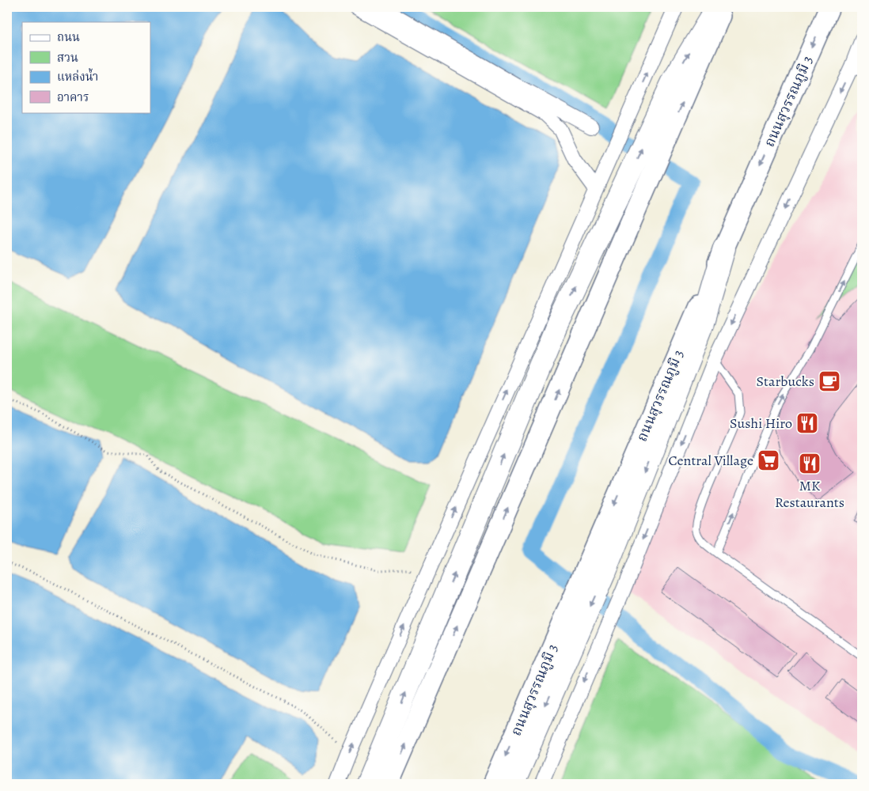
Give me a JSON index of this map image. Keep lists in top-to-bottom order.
{
  "streets": {
    "main road": ["ถนนสุวรรณภูมิ 3"]
  },
  "places": {
    "cafe": ["Starbucks"],
    "restaurant": ["Sushi Hiro", "MK Restaurants"],
    "supermarket": ["Central Village"]
  },
  "legend": [
    "ถนน",
    "สวน",
    "แหล่งน้ำ",
    "อาคาร"
  ]
}
